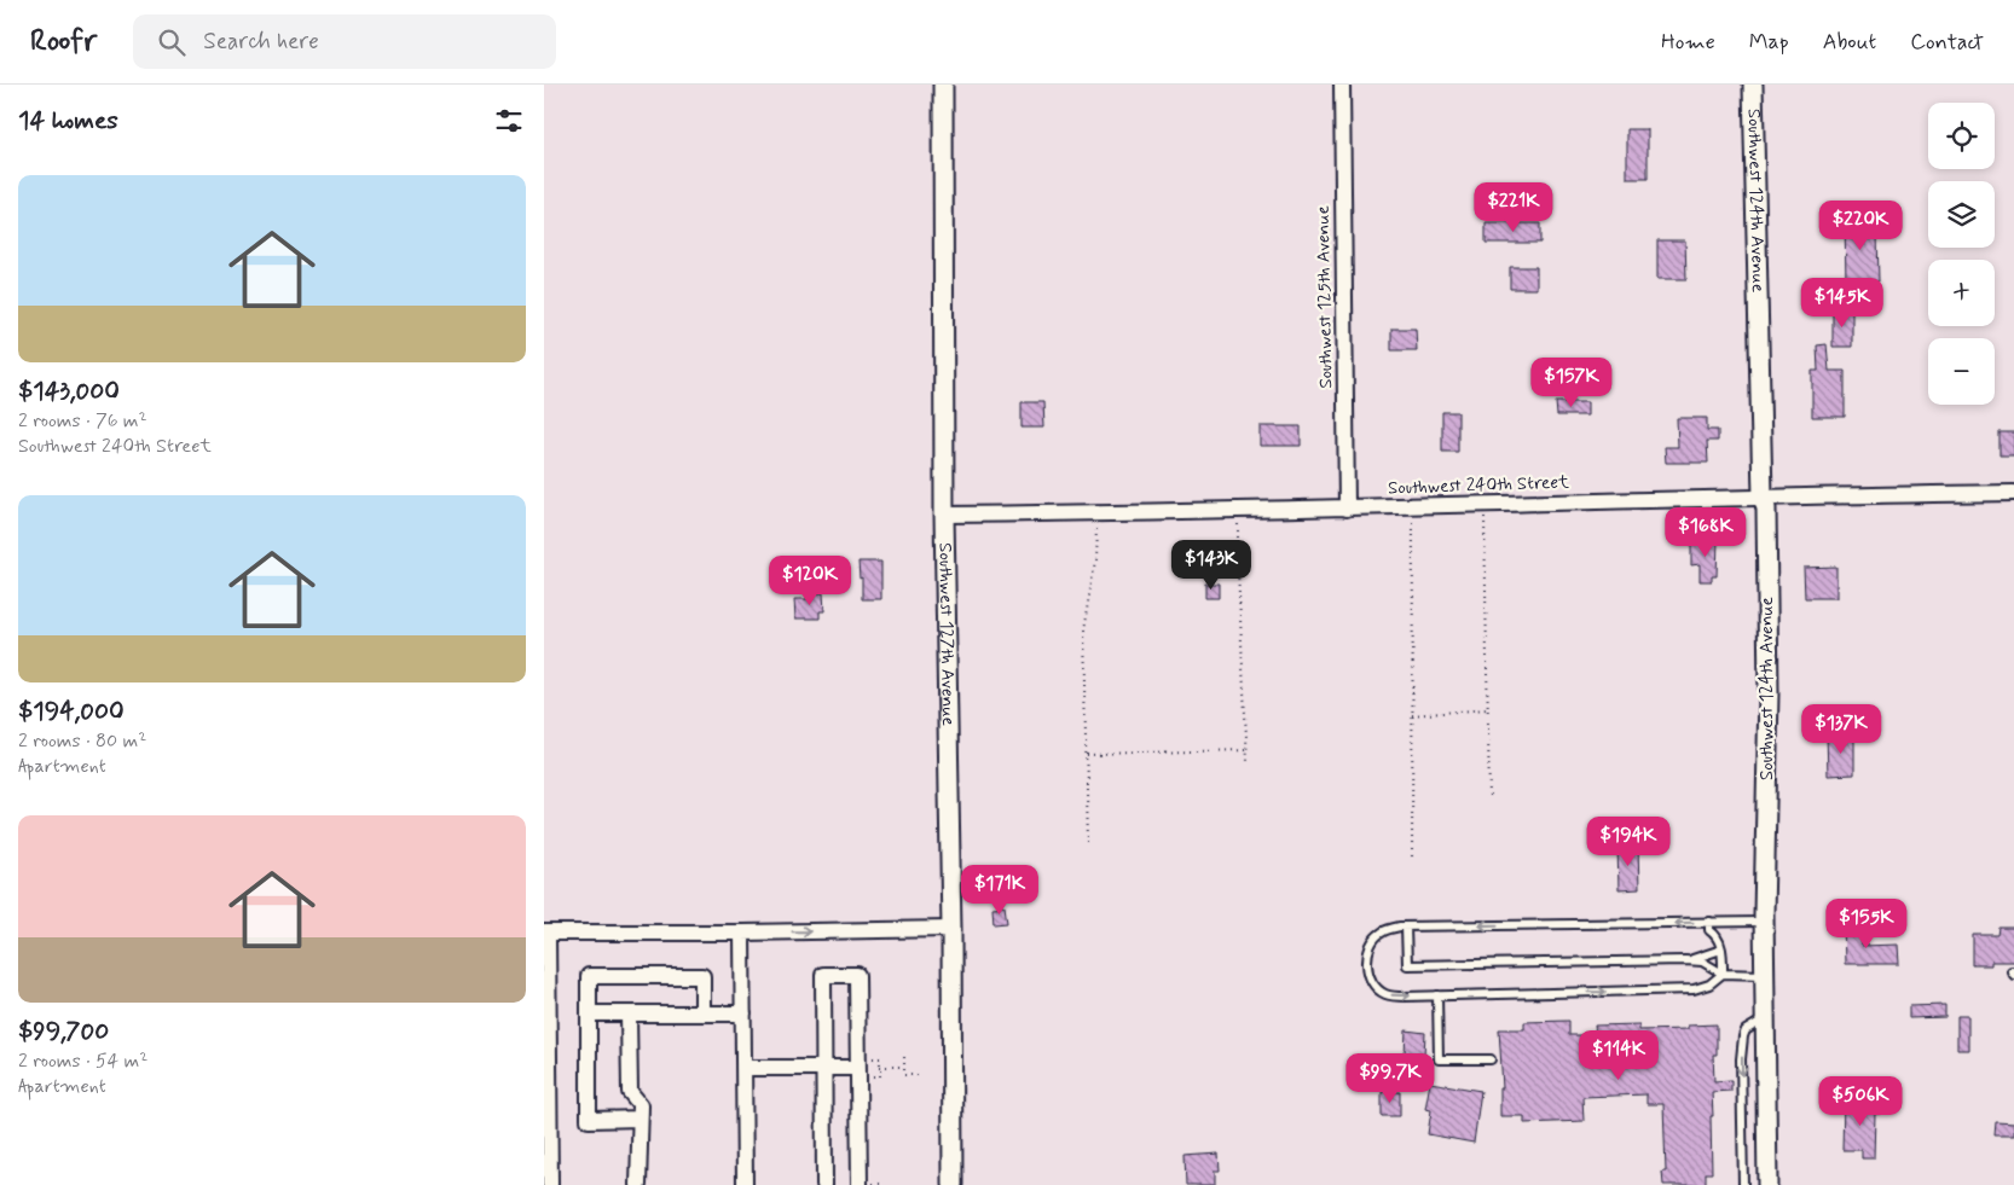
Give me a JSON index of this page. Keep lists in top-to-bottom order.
{
  "streets": {
    "street": [
      "Southwest 124th Avenue",
      "Southwest 125th Avenue",
      "Southwest 240th Street",
      "Southwest 127th Avenue"
    ]
  },
  "crossings": [
    ["Southwest 124th Avenue", "Southwest 240th Street"],
    ["Southwest 125th Avenue", "Southwest 240th Street"],
    ["Southwest 240th Street", "Southwest 127th Avenue"]
  ],
  "page": {
    "header": "Roofr",
    "search": "Search here",
    "nav": [
      "Home",
      "Map",
      "About",
      "Contact"
    ],
    "heading": "14 homes",
    "map_buttons": ["+", "−"],
    "list": [
      {
        "name": "$143,000",
        "note": "2 rooms · 76 m² · Southwest 240th Street"
      },
      {
        "name": "$194,000",
        "note": "2 rooms · 80 m² · Apartment"
      },
      {
        "name": "$99,700",
        "note": "2 rooms · 54 m² · Apartment"
      }
    ],
    "price": [
      "$221K",
      "$220K",
      "$145K",
      "$157K",
      "$168K",
      "$143K",
      "$120K",
      "$137K",
      "$194K",
      "$171K",
      "$155K",
      "$114K",
      "$99.7K",
      "$506K"
    ]
  }
}
